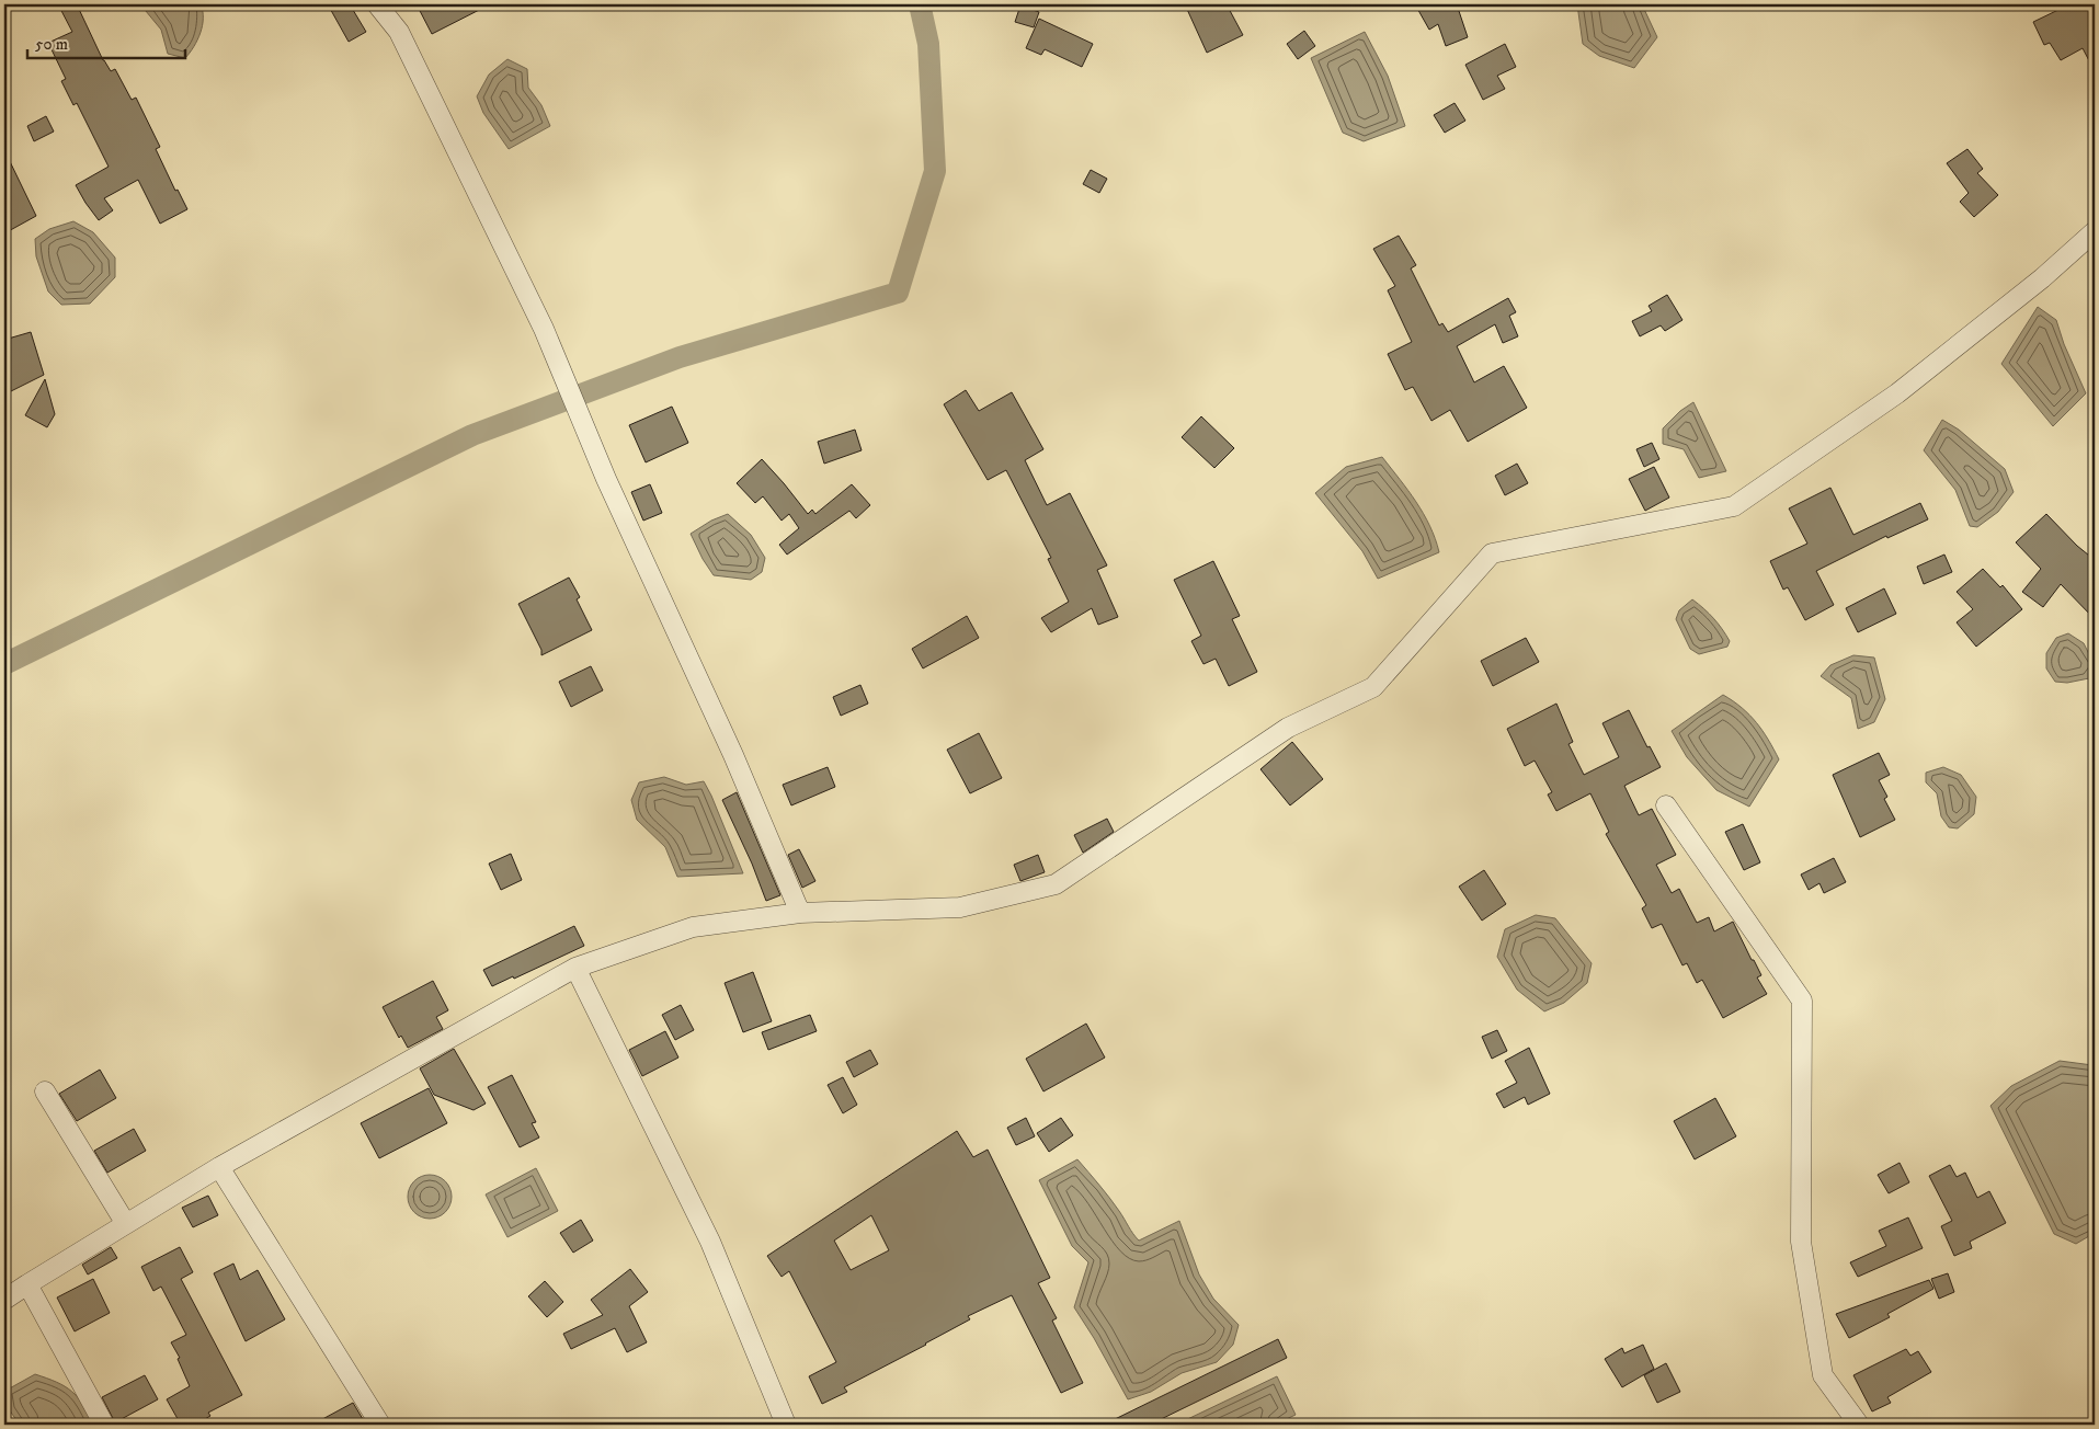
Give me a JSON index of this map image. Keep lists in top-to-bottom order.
{
  "scale_bar": "50 m"
}
